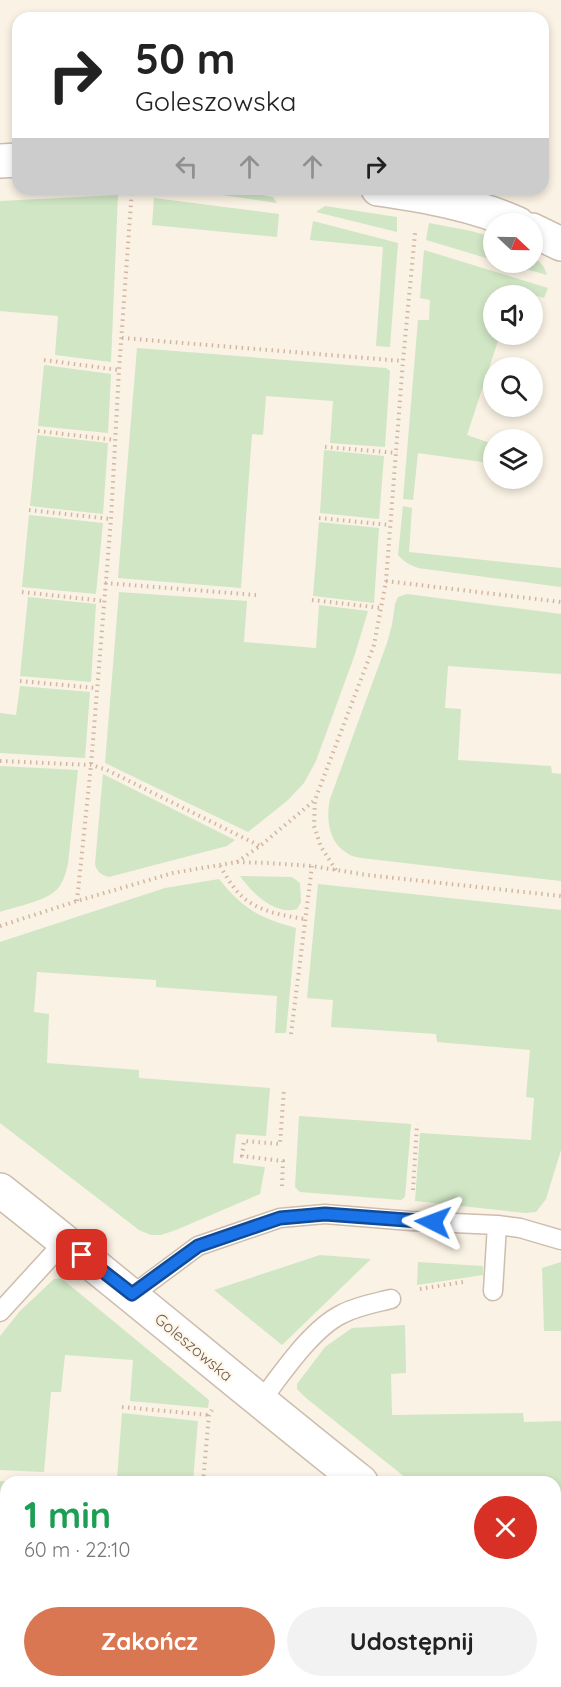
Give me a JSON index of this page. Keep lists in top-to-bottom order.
{
  "streets": {
    "street": ["Goleszowska"]
  },
  "north": "right",
  "page": {
    "turn": ["50 m", "Goleszowska"],
    "heading": ["1 min", "60 m · 22:10"],
    "buttons": ["Zakończ", "Udostępnij"]
  }
}
